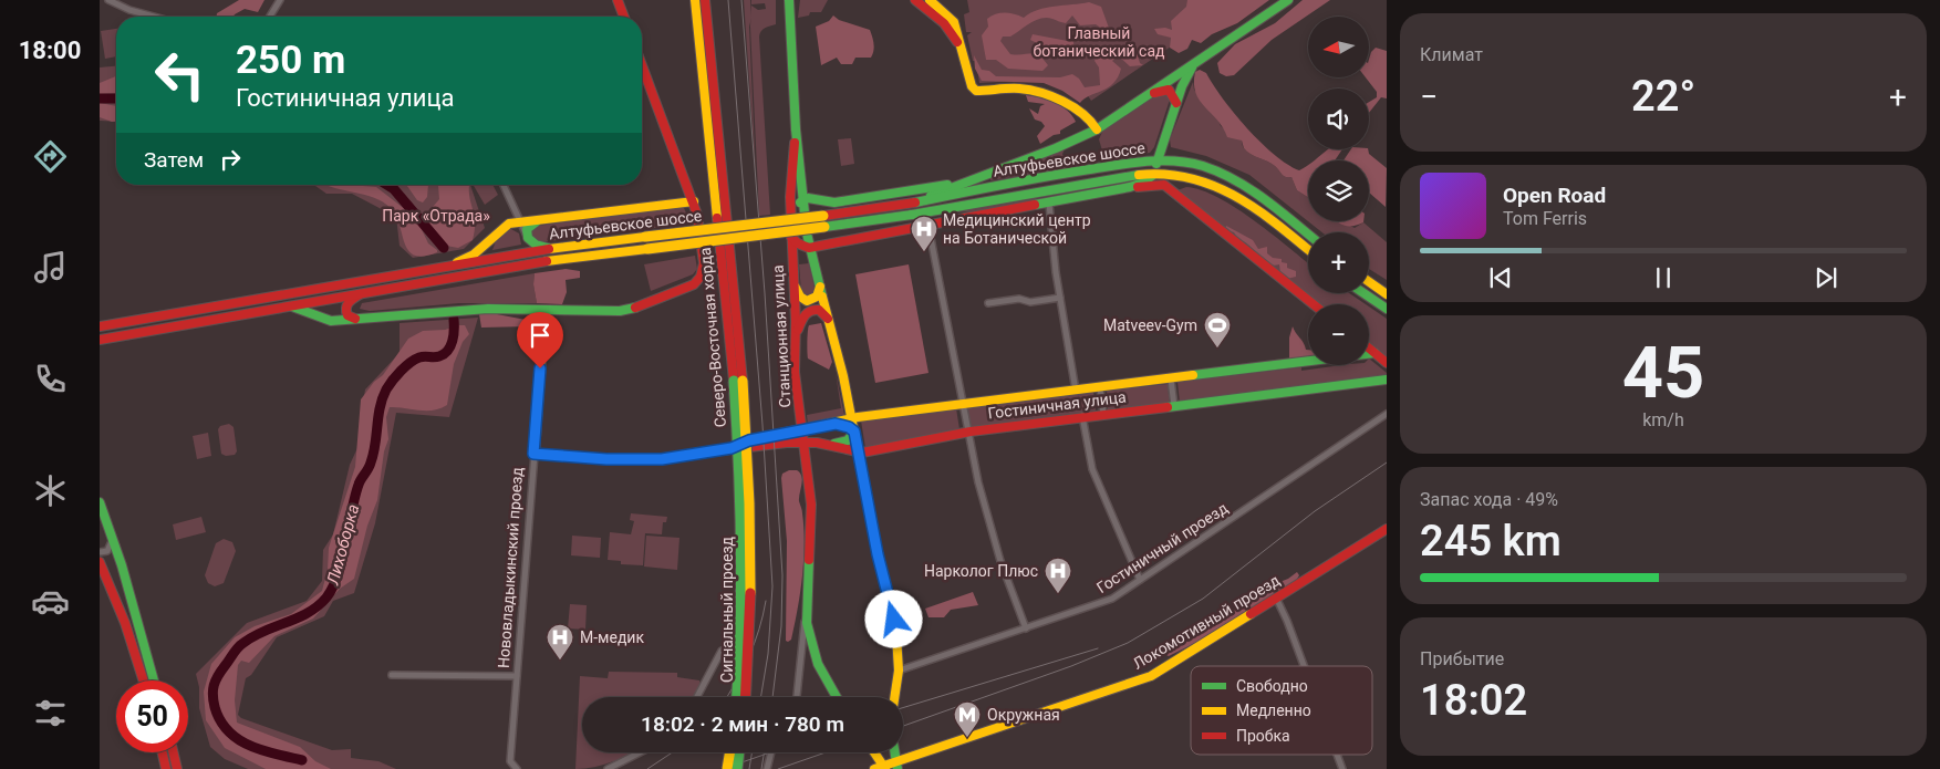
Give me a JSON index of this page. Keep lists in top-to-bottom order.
{
  "streets": {
    "main road": [
      "Алтуфьевское шоссе",
      "Станционная улица",
      "Северо-Восточная хорда",
      "Гостиничная улица",
      "Нововладыкинский проезд",
      "Сигнальный проезд",
      "Локомотивный проезд"
    ],
    "street": ["Гостиничный проезд"]
  },
  "crossings": [
    ["Станционная улица", "Гостиничная улица"],
    ["Станционная улица", "Гостиничный проезд"],
    ["Гостиничная улица", "Нововладыкинский проезд"],
    ["Гостиничная улица", "Сигнальный проезд"]
  ],
  "water": ["Лихоборка"],
  "parks": ["Главный ботанический сад", "Парк «Отрада»"],
  "places": {
    "hospital": ["Медицинский центр на Ботанической", "Нарколог Плюс", "М-медик"],
    "sports": ["Matveev-Gym"],
    "metro station": ["Окружная"]
  },
  "legend": ["Свободно", "Медленно", "Пробка"],
  "north": "left",
  "page": {
    "tabs": "18:00",
    "tile": [
      "Климат",
      ["45", "km/h"],
      ["Запас хода · 49%", "245 km"],
      ["Прибытие", "18:02"]
    ],
    "map_buttons": ["+", "−"],
    "turn": ["250 m", "Гостиничная улица"],
    "heat": ["−", "22°", "+"],
    "then": "Затем",
    "song": ["Open Road", "Tom Ferris"],
    "limit": "50",
    "trip": "18:02 · 2 мин · 780 m"
  }
}
